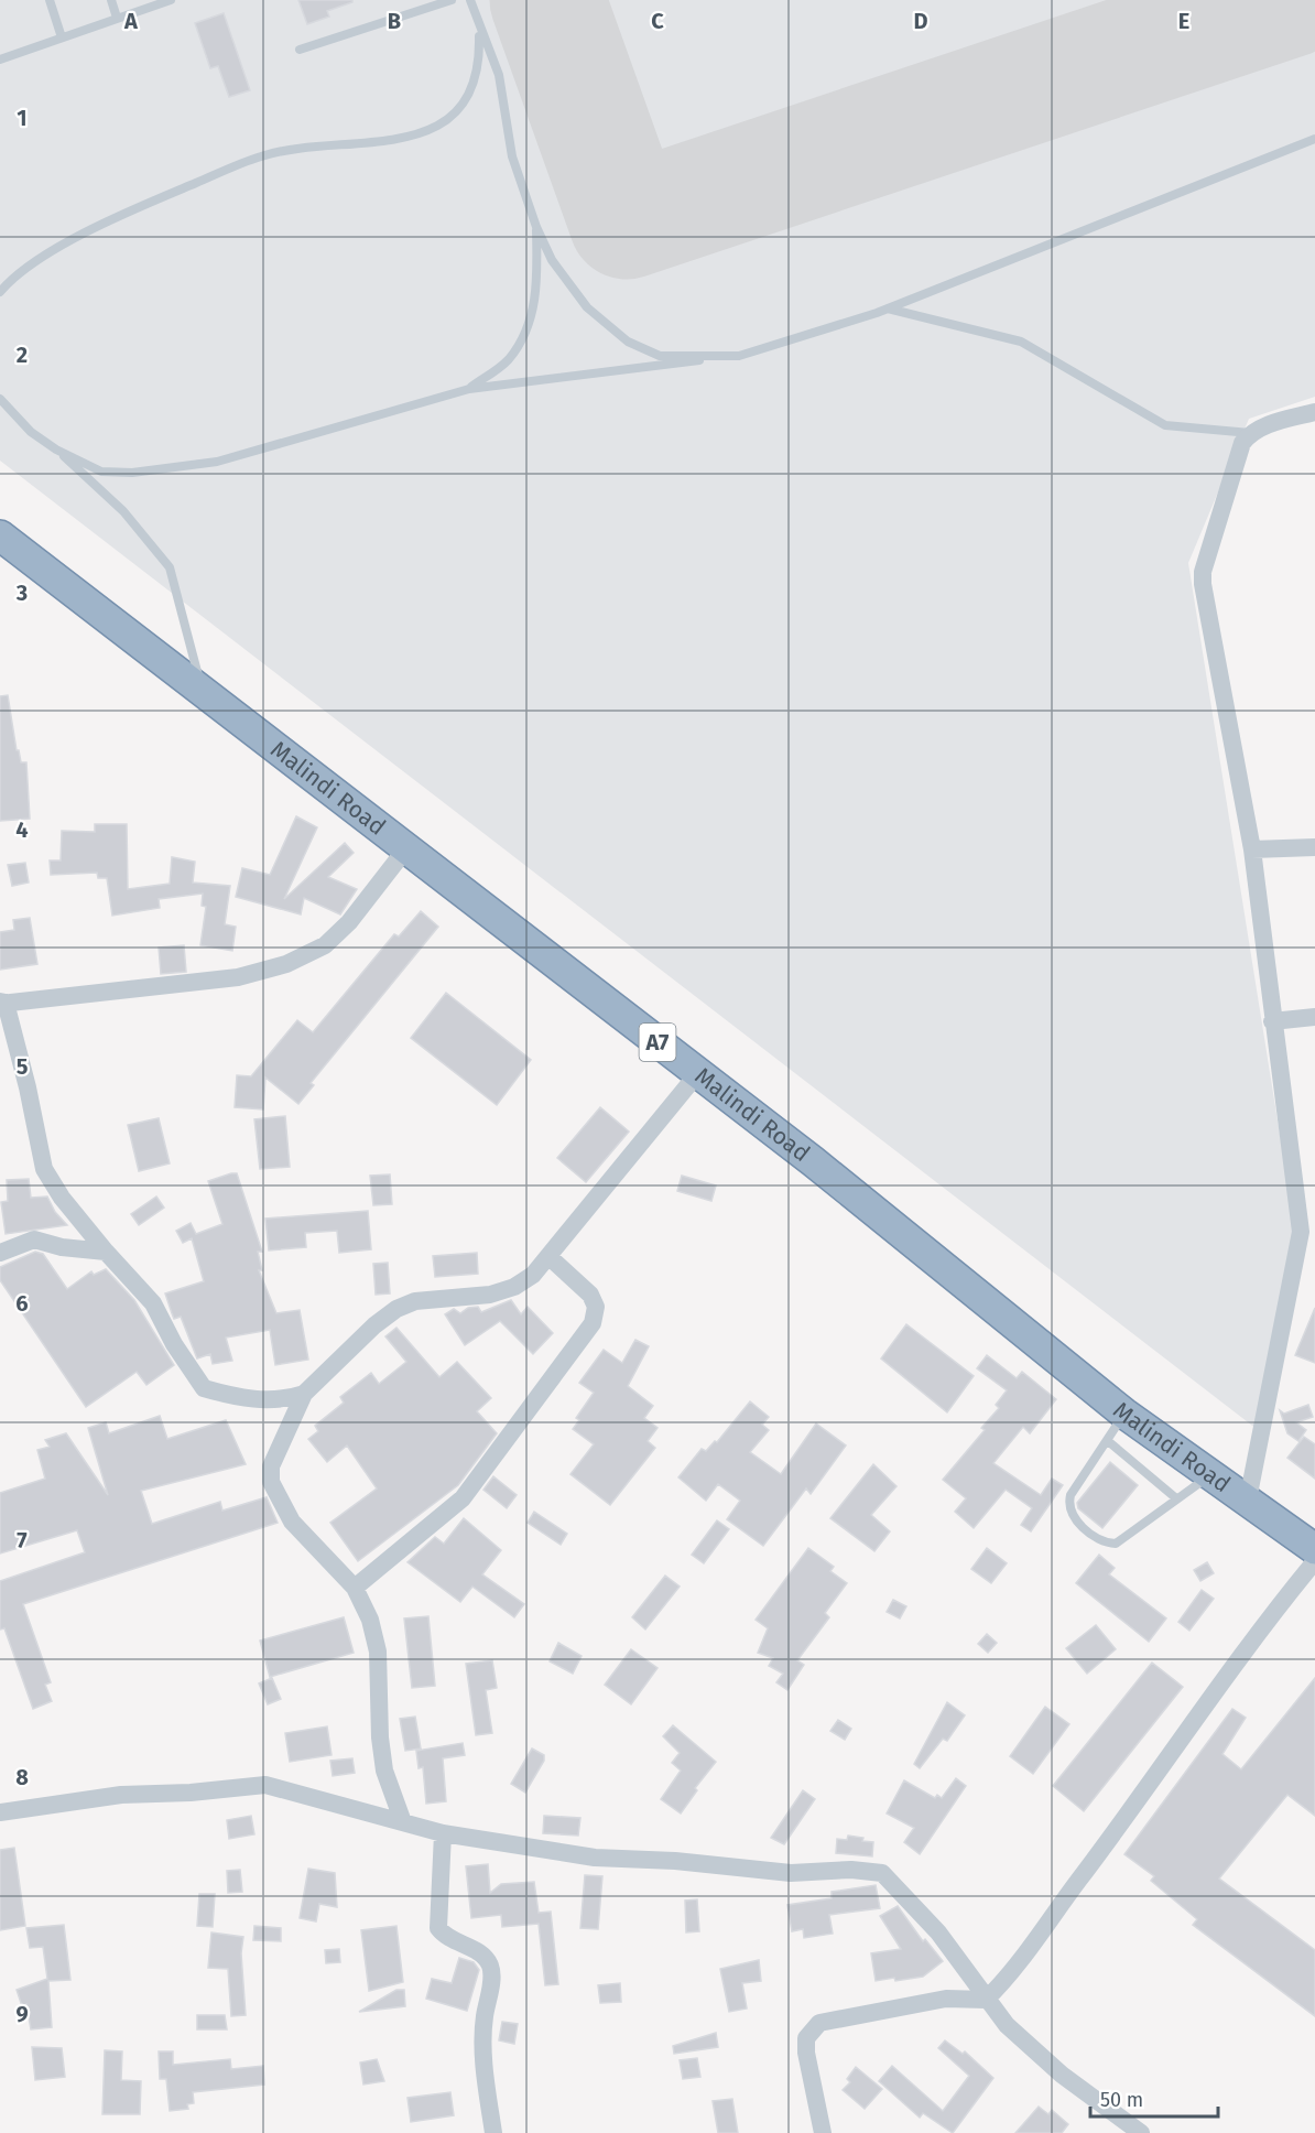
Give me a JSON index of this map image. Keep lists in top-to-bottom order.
{
  "streets": {
    "highway": ["Malindi Road", "A7"]
  },
  "scale_bar": "50 m",
  "grid": {
    "columns": [
      "A",
      "B",
      "C",
      "D",
      "E"
    ],
    "rows": [
      "1",
      "2",
      "3",
      "4",
      "5",
      "6",
      "7",
      "8",
      "9"
    ]
  }
}
